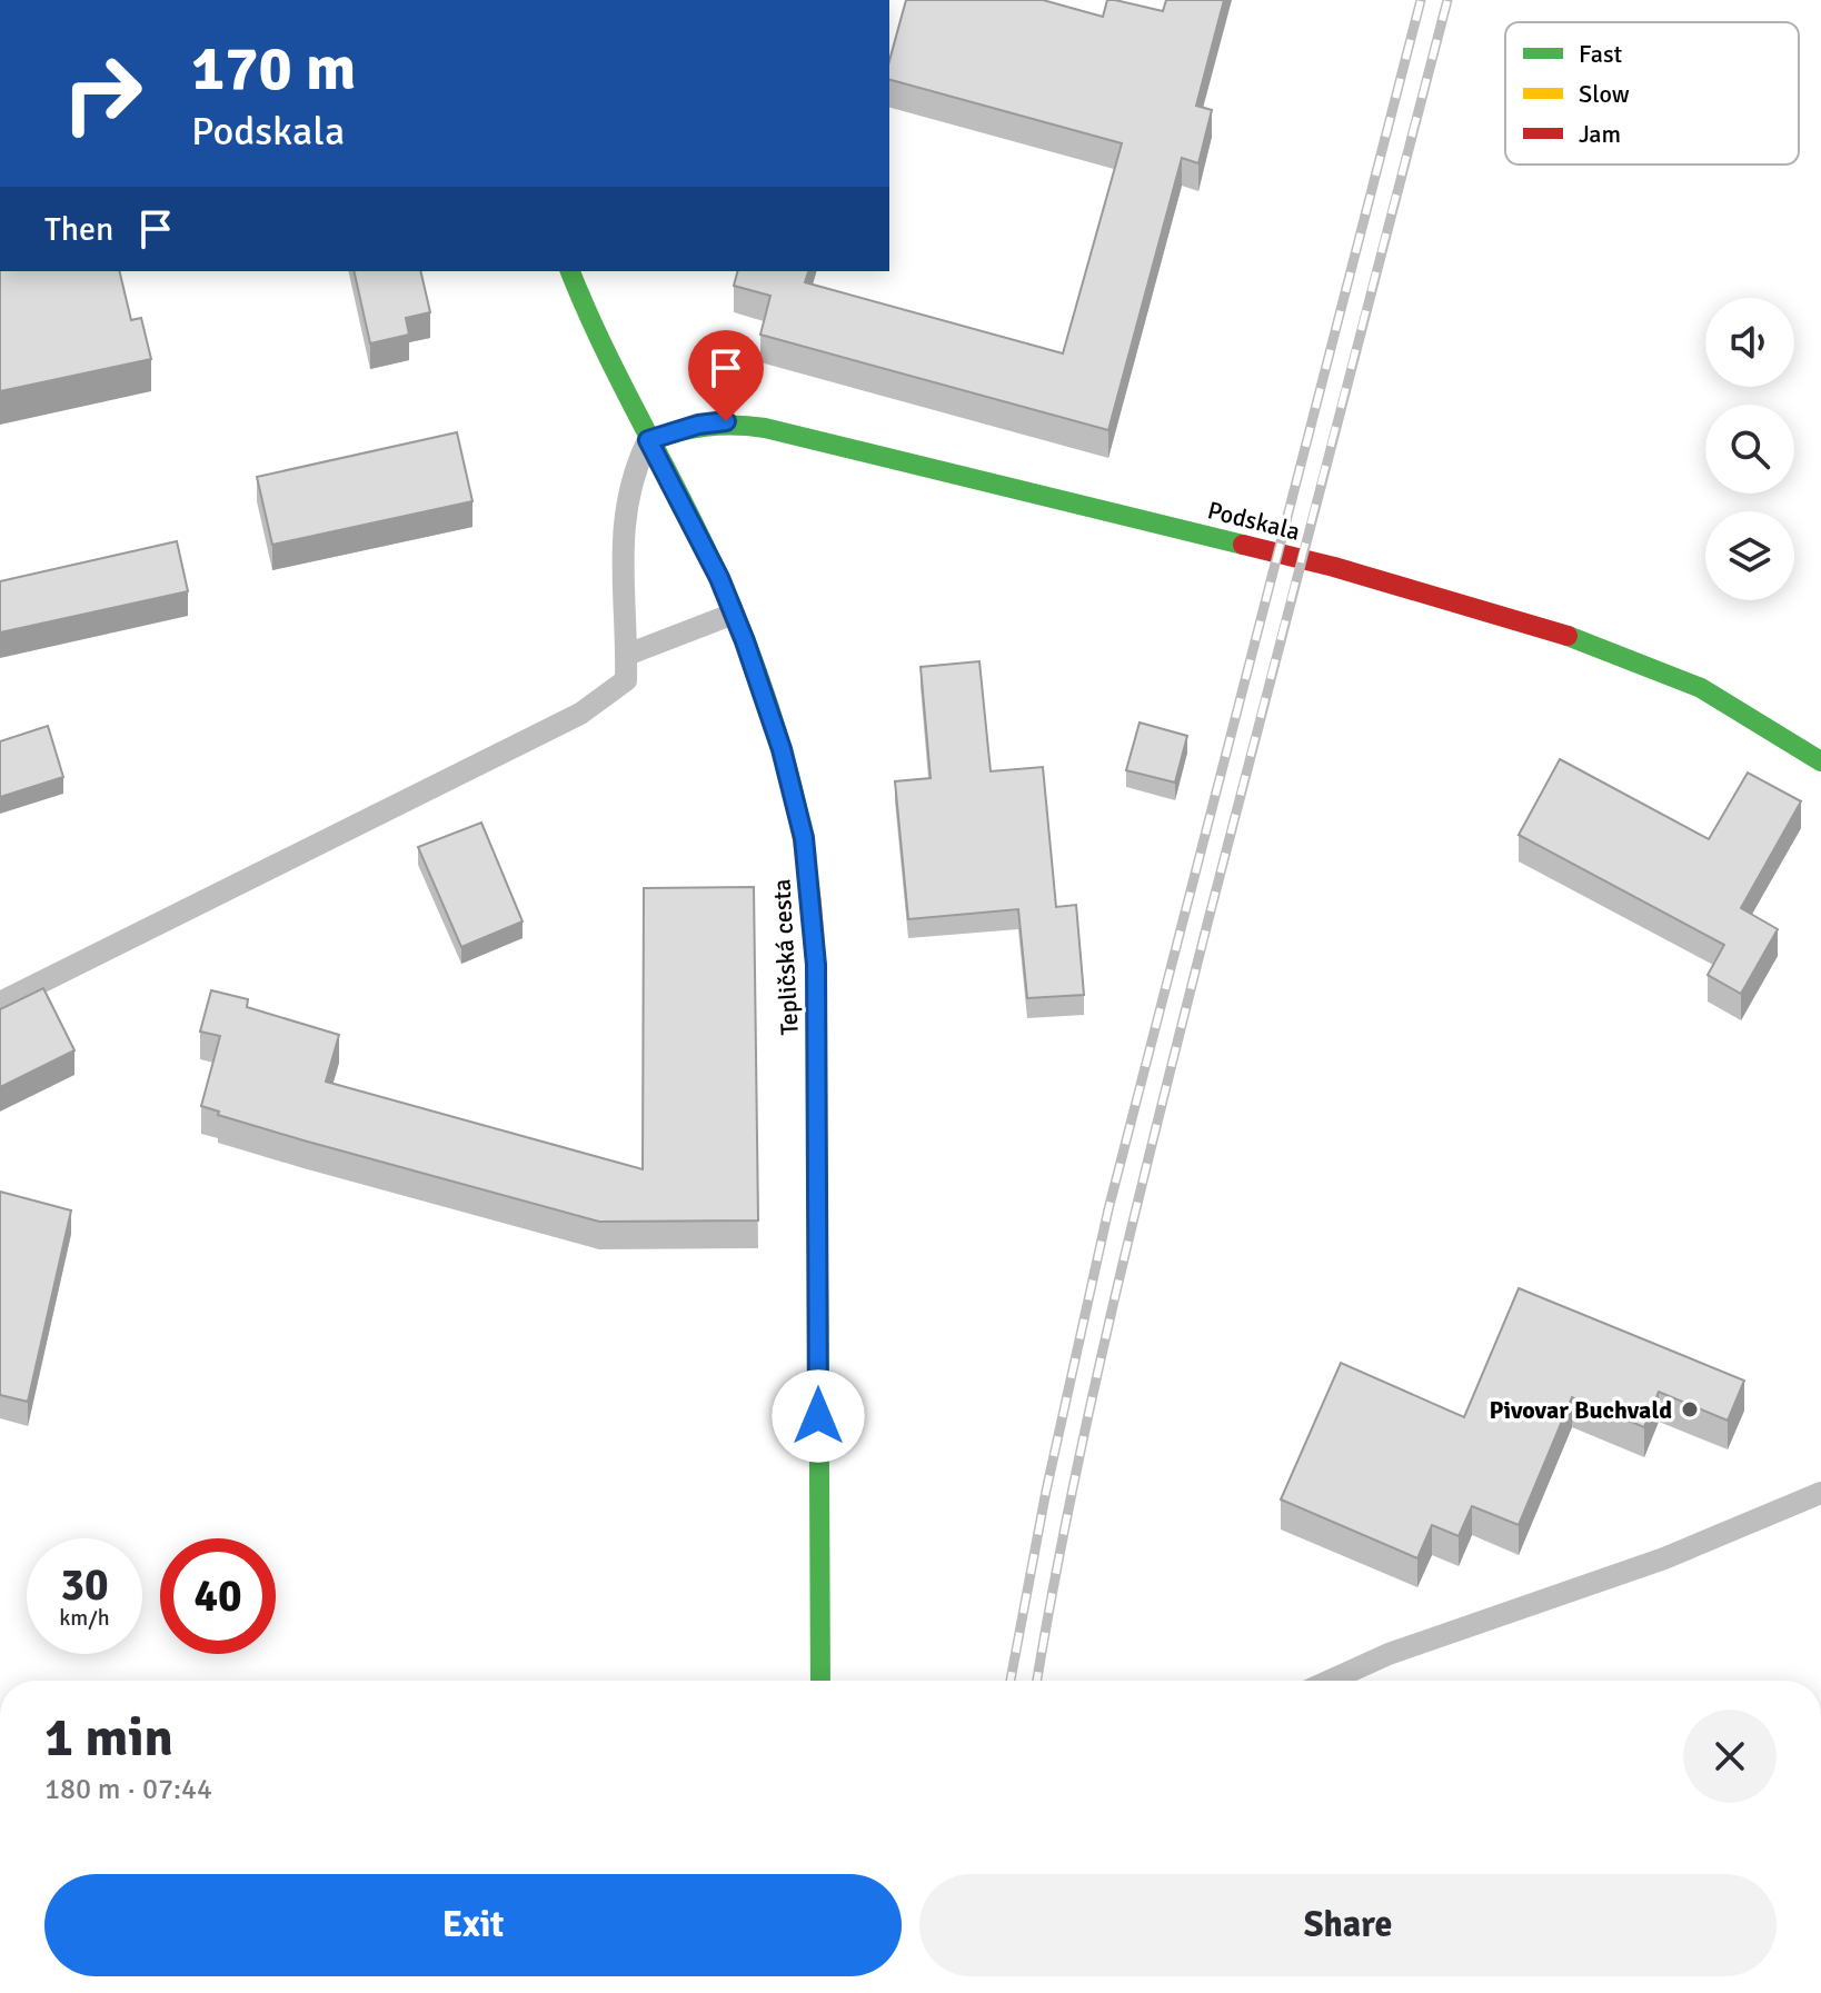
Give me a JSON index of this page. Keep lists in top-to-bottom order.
{
  "streets": {
    "street": ["Podskala", "Tepličská cesta"]
  },
  "crossings": [
    ["Podskala", "Tepličská cesta"]
  ],
  "places": ["Pivovar Buchvald"],
  "legend": ["Fast", "Slow", "Jam"],
  "page": {
    "turn": ["170 m", "Podskala"],
    "then": "Then",
    "speed": "30 km/h",
    "limit": "40",
    "heading": ["1 min", "180 m · 07:44"],
    "buttons": ["Exit", "Share"]
  }
}
